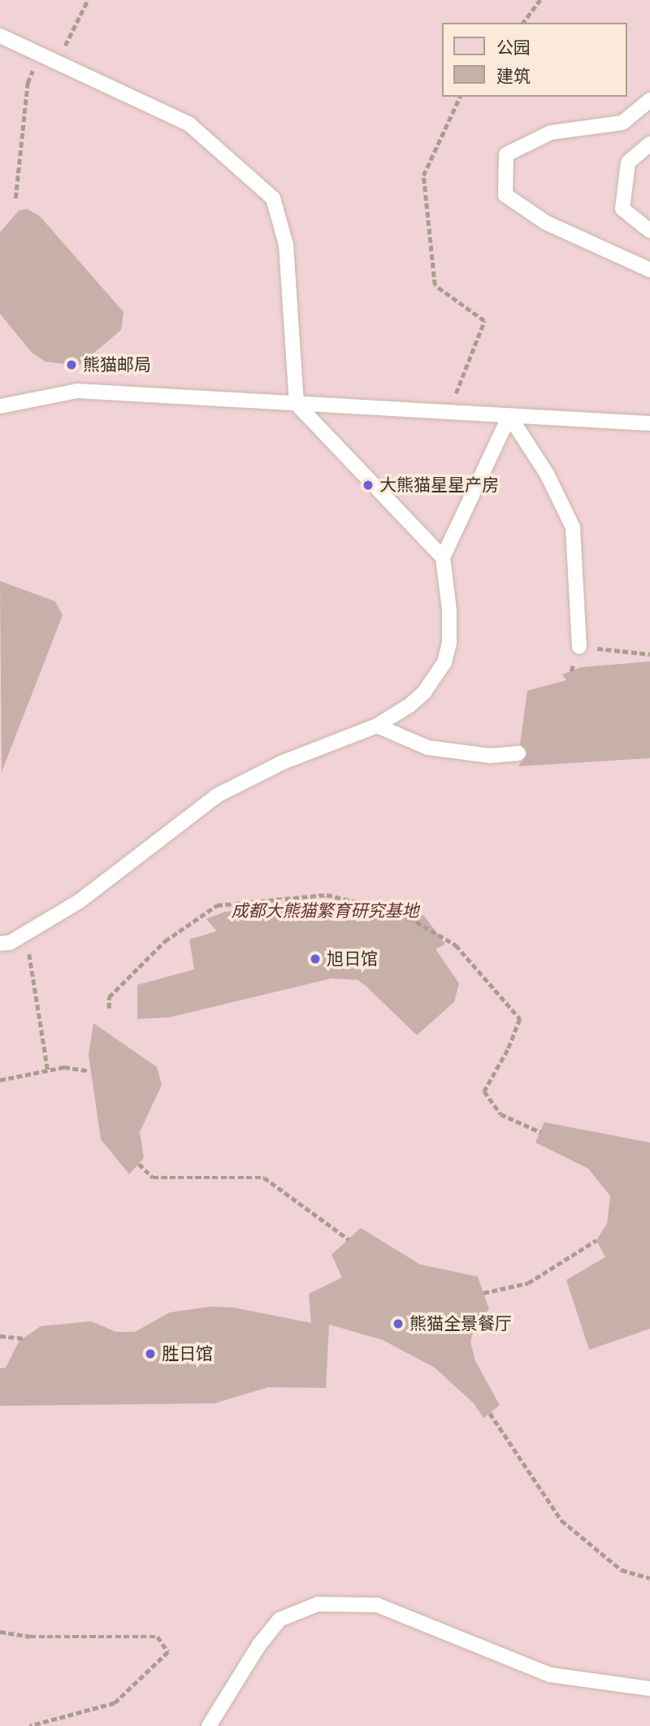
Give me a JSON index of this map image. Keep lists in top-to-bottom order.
{
  "parks": ["成都大熊猫繁育研究基地"],
  "places": [
    "熊猫邮局",
    "大熊猫星星产房",
    "旭日馆",
    "熊猫全景餐厅",
    "胜日馆"
  ],
  "legend": ["公园", "建筑"]
}
